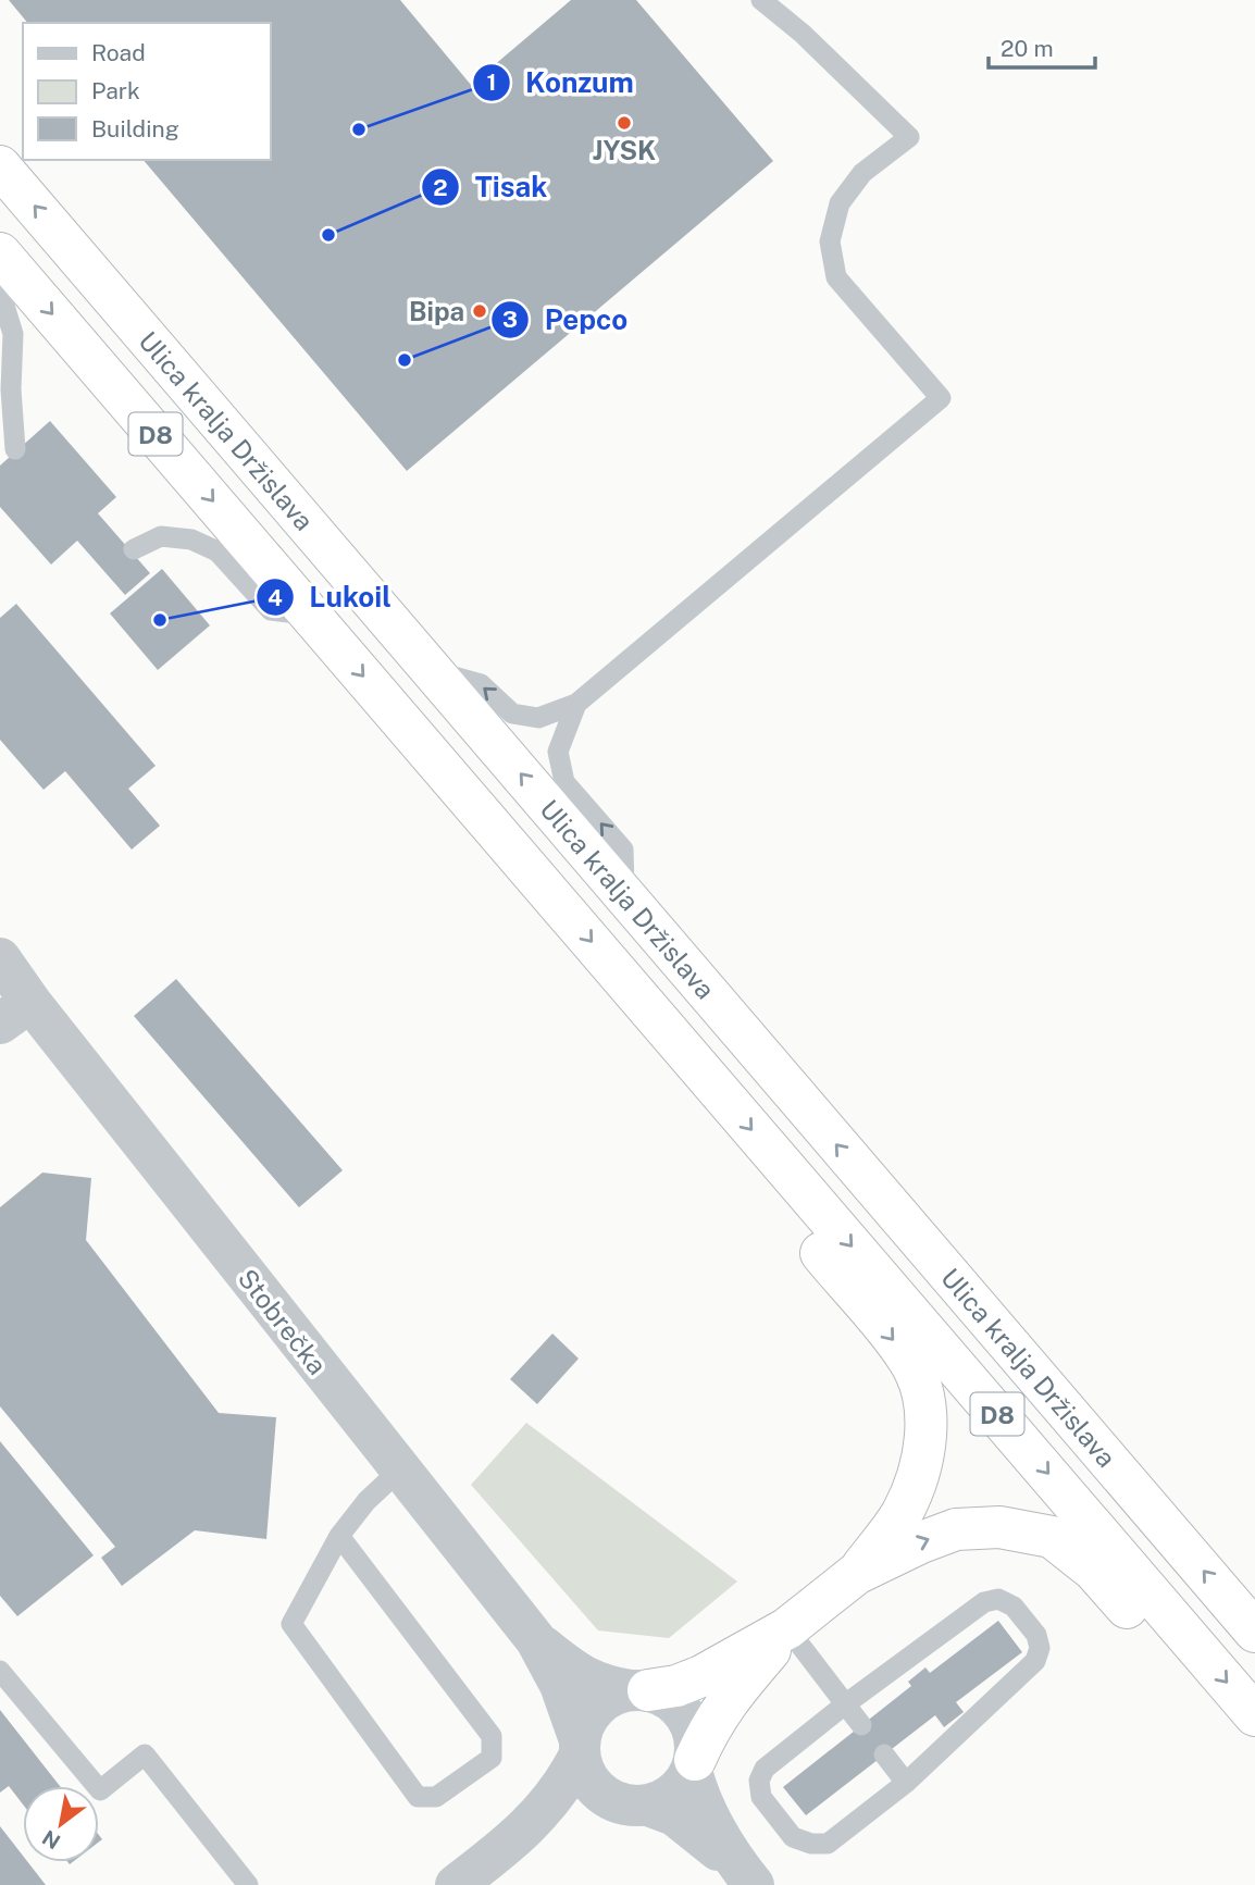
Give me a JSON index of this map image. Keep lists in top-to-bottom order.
{
  "streets": {
    "highway": ["Ulica kralja Držislava", "D8"],
    "street": ["Stobrečka"]
  },
  "places": [
    "JYSK",
    "Konzum",
    "Tisak",
    "Bipa",
    "Pepco",
    "Lukoil"
  ],
  "legend": ["Road", "Park", "Building"],
  "scale_bar": "20 m",
  "north": "bottom left"
}
